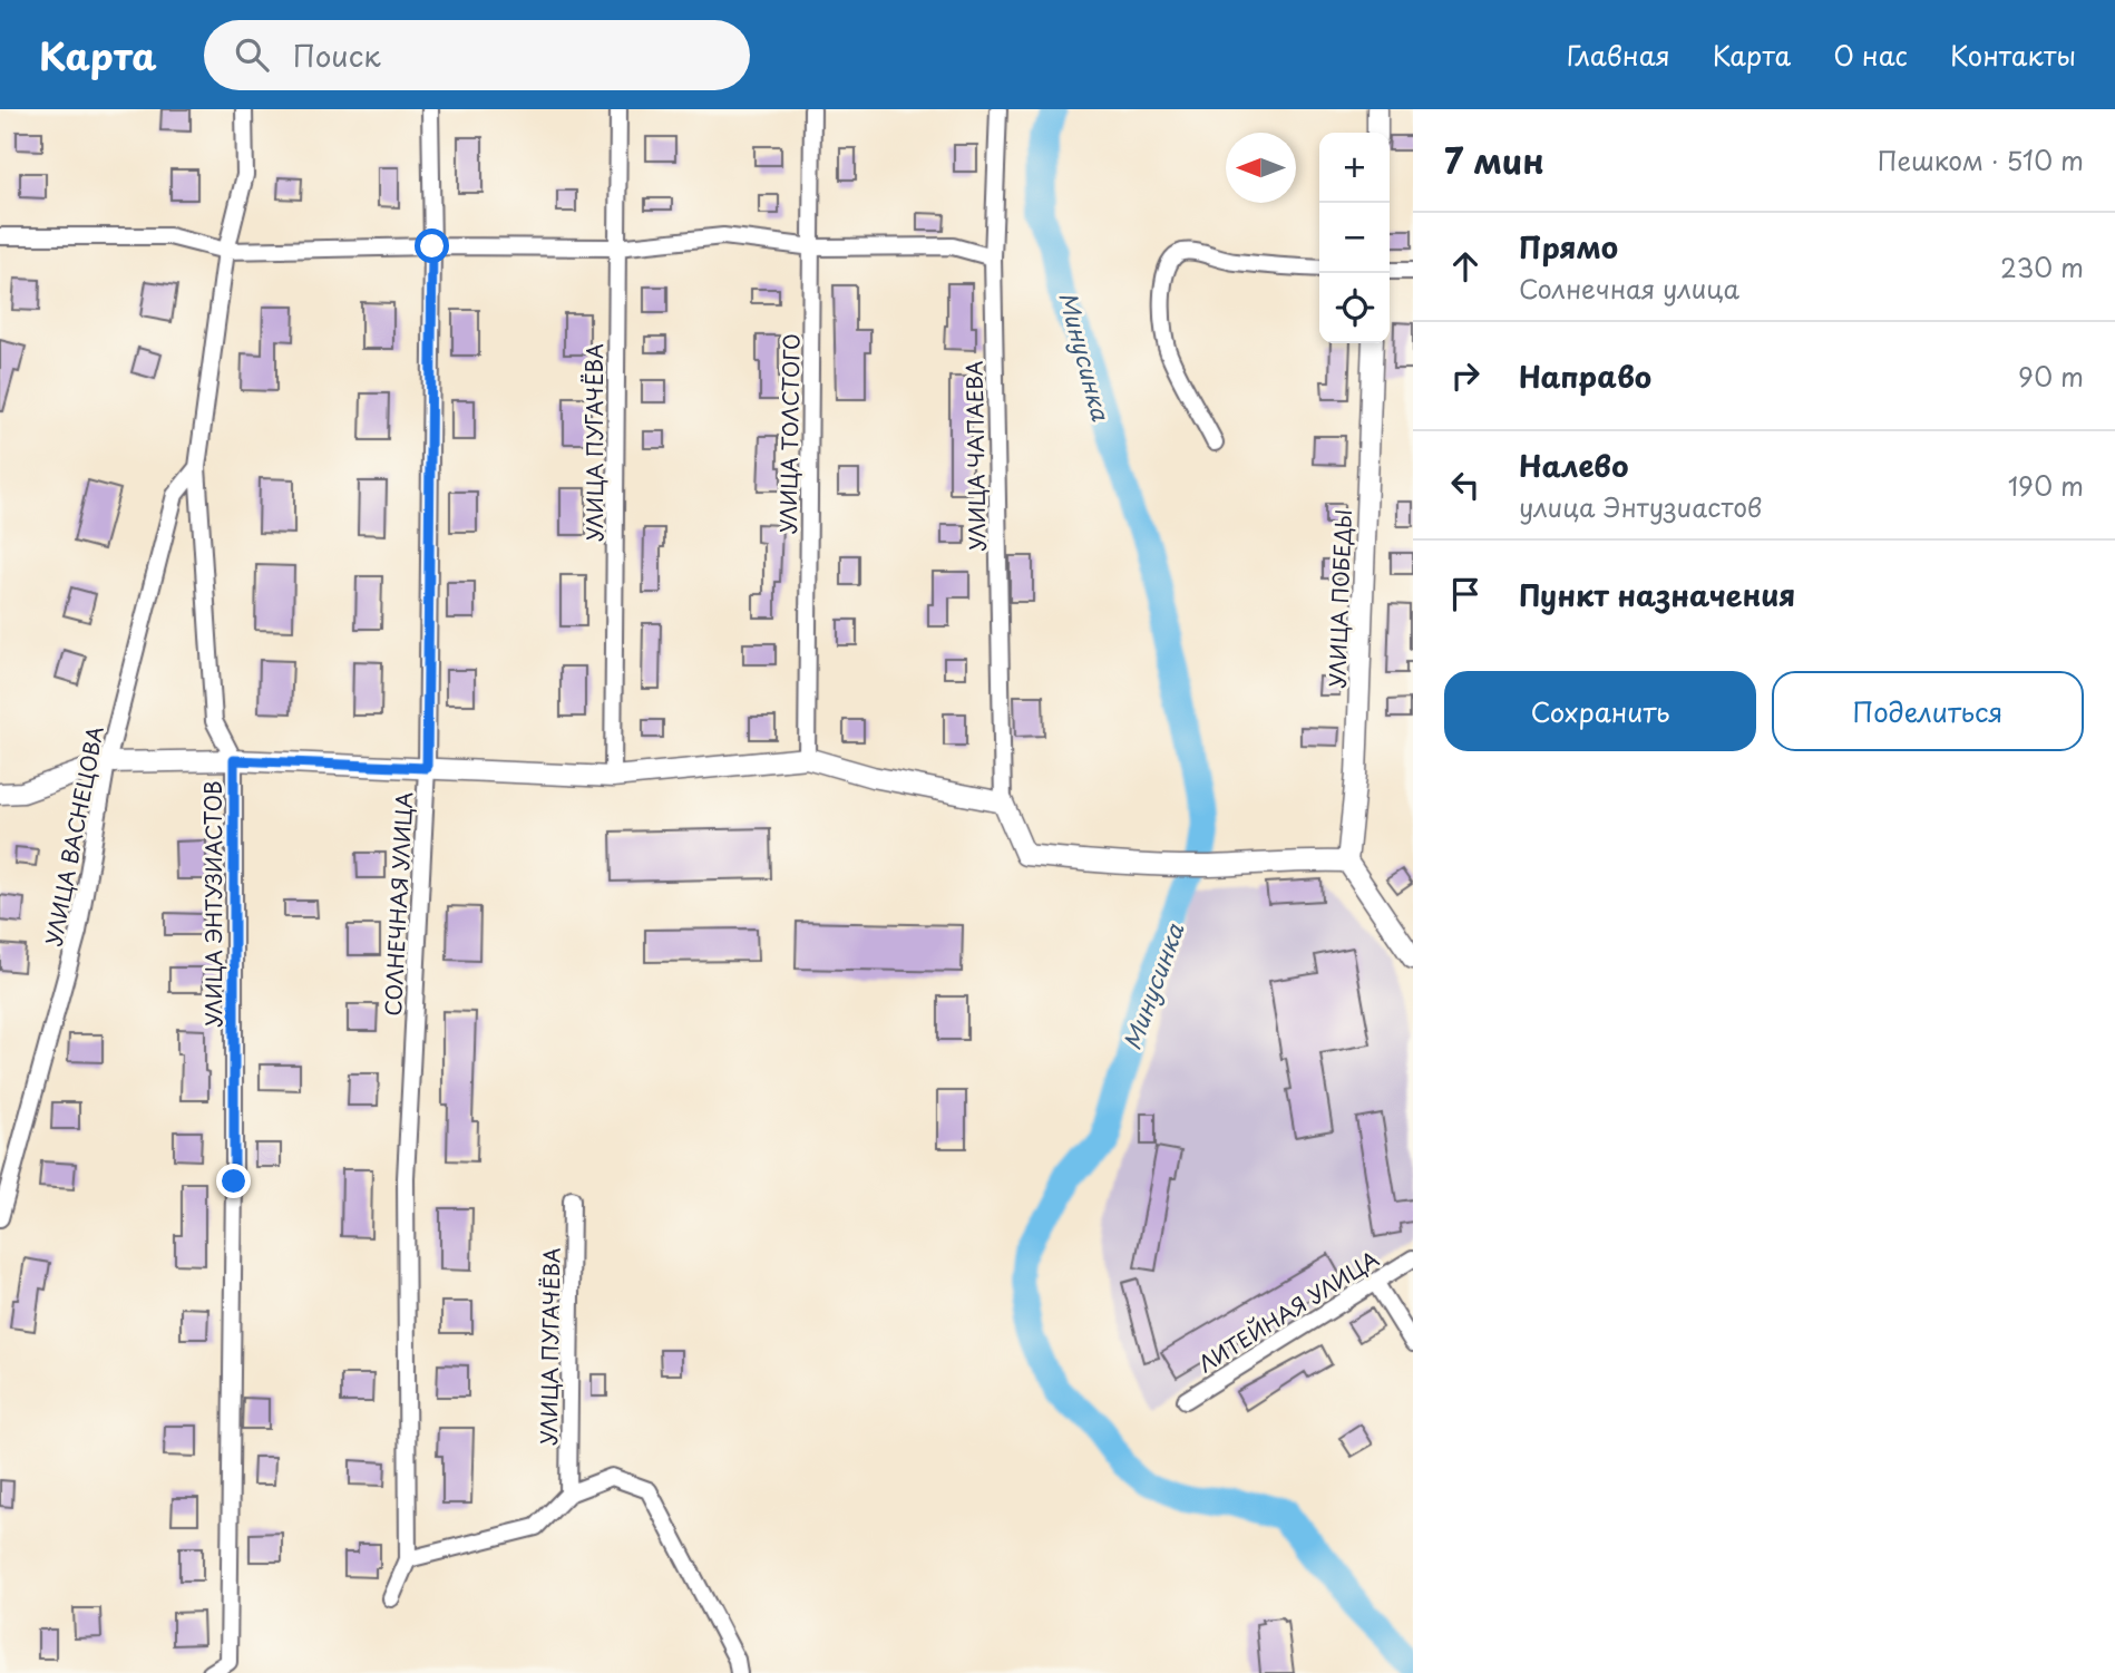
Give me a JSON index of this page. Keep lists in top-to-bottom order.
{
  "streets": {
    "street": [
      "УЛИЦА ТОЛСТОГО",
      "УЛИЦА ПУГАЧЁВА",
      "УЛИЦА ЧАПАЕВА",
      "УЛИЦА ПОБЕДЫ",
      "УЛИЦА ВАСНЕЦОВА",
      "УЛИЦА ЭНТУЗИАСТОВ",
      "СОЛНЕЧНАЯ УЛИЦА",
      "ЛИТЕЙНАЯ УЛИЦА"
    ]
  },
  "crossings": [
    ["УЛИЦА ВАСНЕЦОВА", "УЛИЦА ЭНТУЗИАСТОВ"]
  ],
  "water": ["Минусинка"],
  "north": "left",
  "page": {
    "header": "Карта",
    "search": "Поиск",
    "nav": [
      "Главная",
      "Карта",
      "О нас",
      "Контакты"
    ],
    "heading": ["7 мин", "Пешком · 510 m"],
    "map_buttons": ["+", "−"],
    "list": [
      ["Прямо", "Солнечная улица", "230 m"],
      ["Направо", "90 m"],
      ["Налево", "улица Энтузиастов", "190 m"],
      "Пункт назначения"
    ],
    "buttons": ["Сохранить", "Поделиться"]
  }
}
